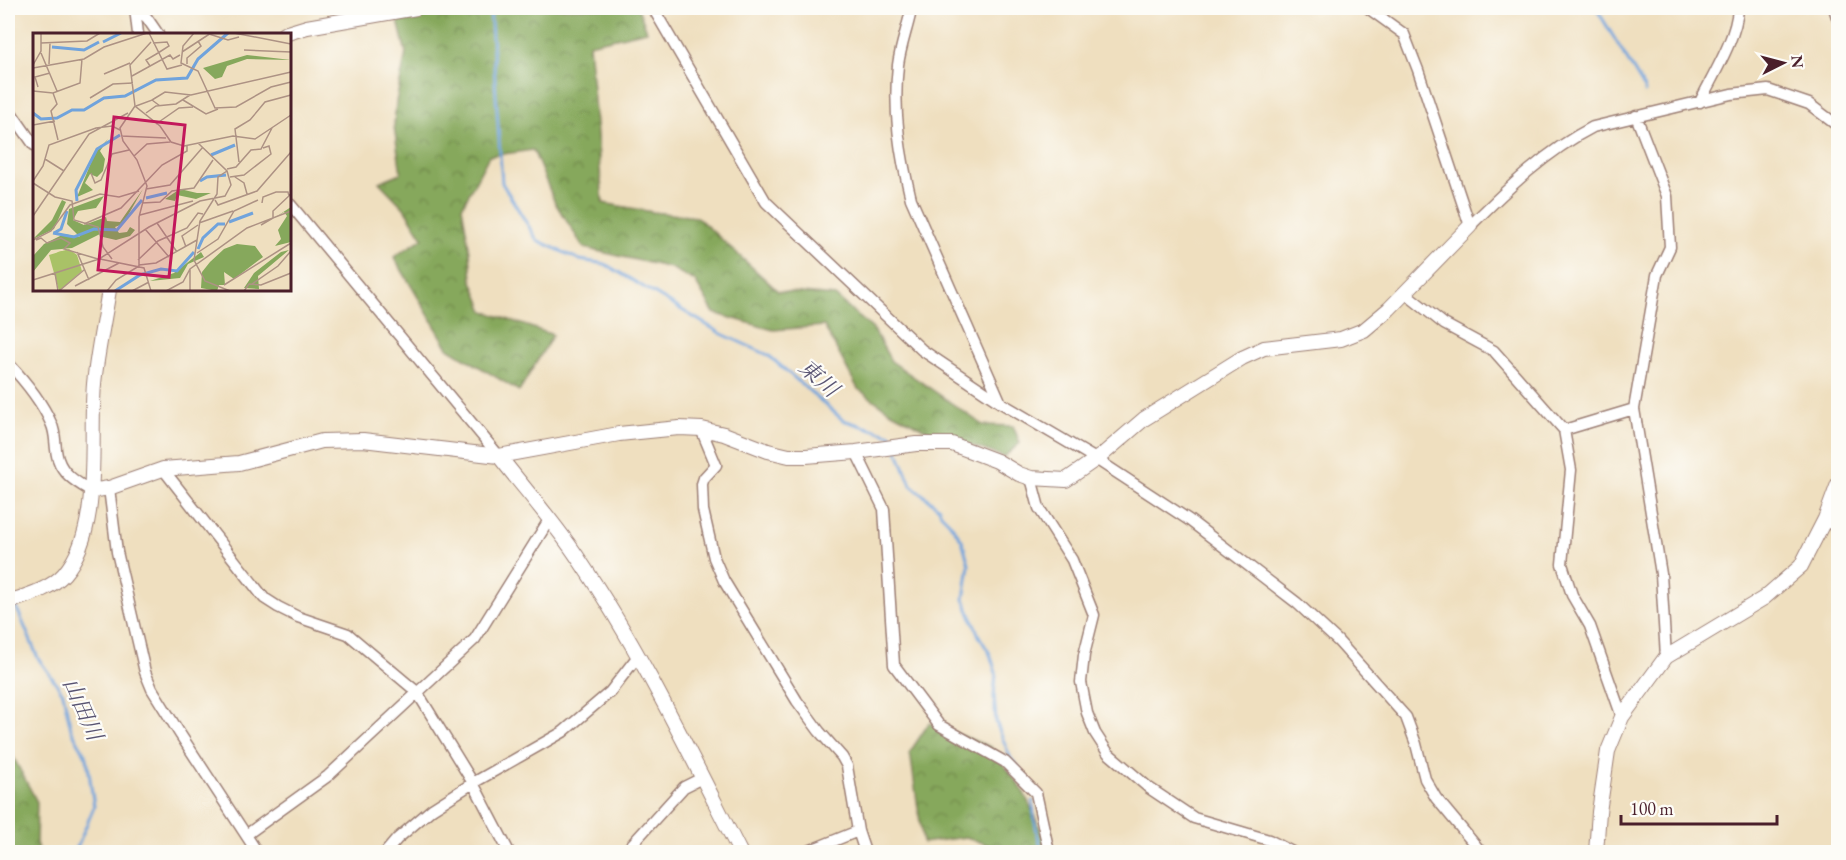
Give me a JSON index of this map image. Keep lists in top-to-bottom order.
{
  "water": ["東川", "山田川"],
  "scale_bar": "100 m",
  "north": "right"
}
